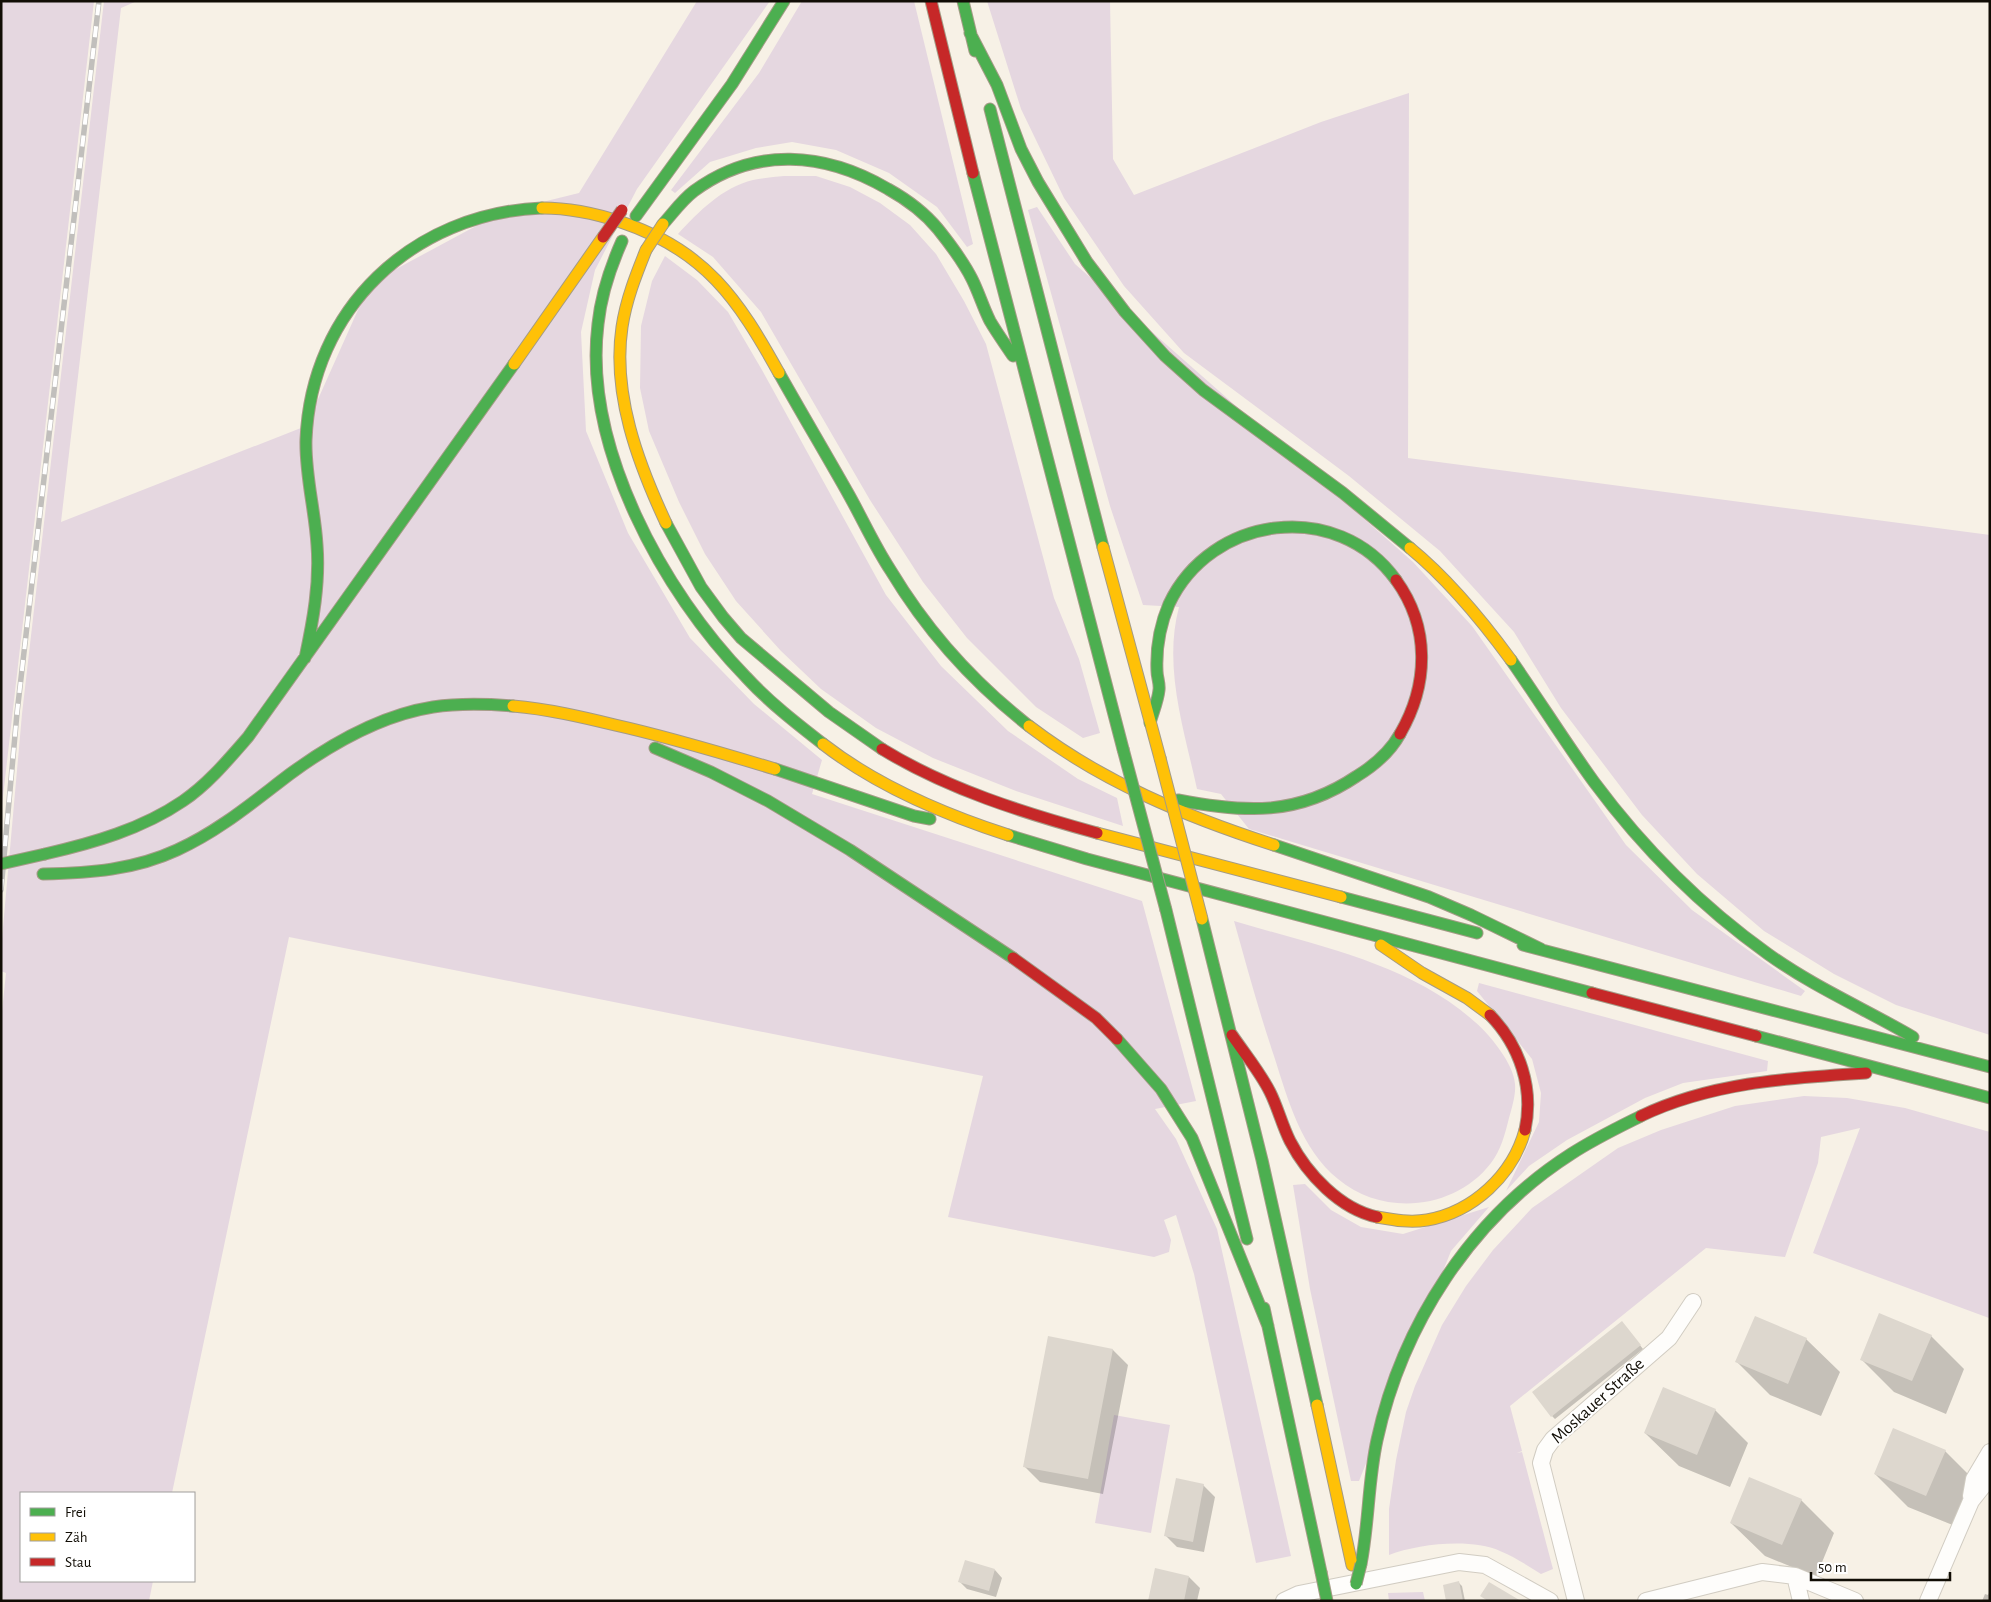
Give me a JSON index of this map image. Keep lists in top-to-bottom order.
{
  "streets": {
    "street": ["Moskauer Straße"]
  },
  "legend": ["Frei", "Zäh", "Stau"],
  "scale_bar": "50 m"
}
